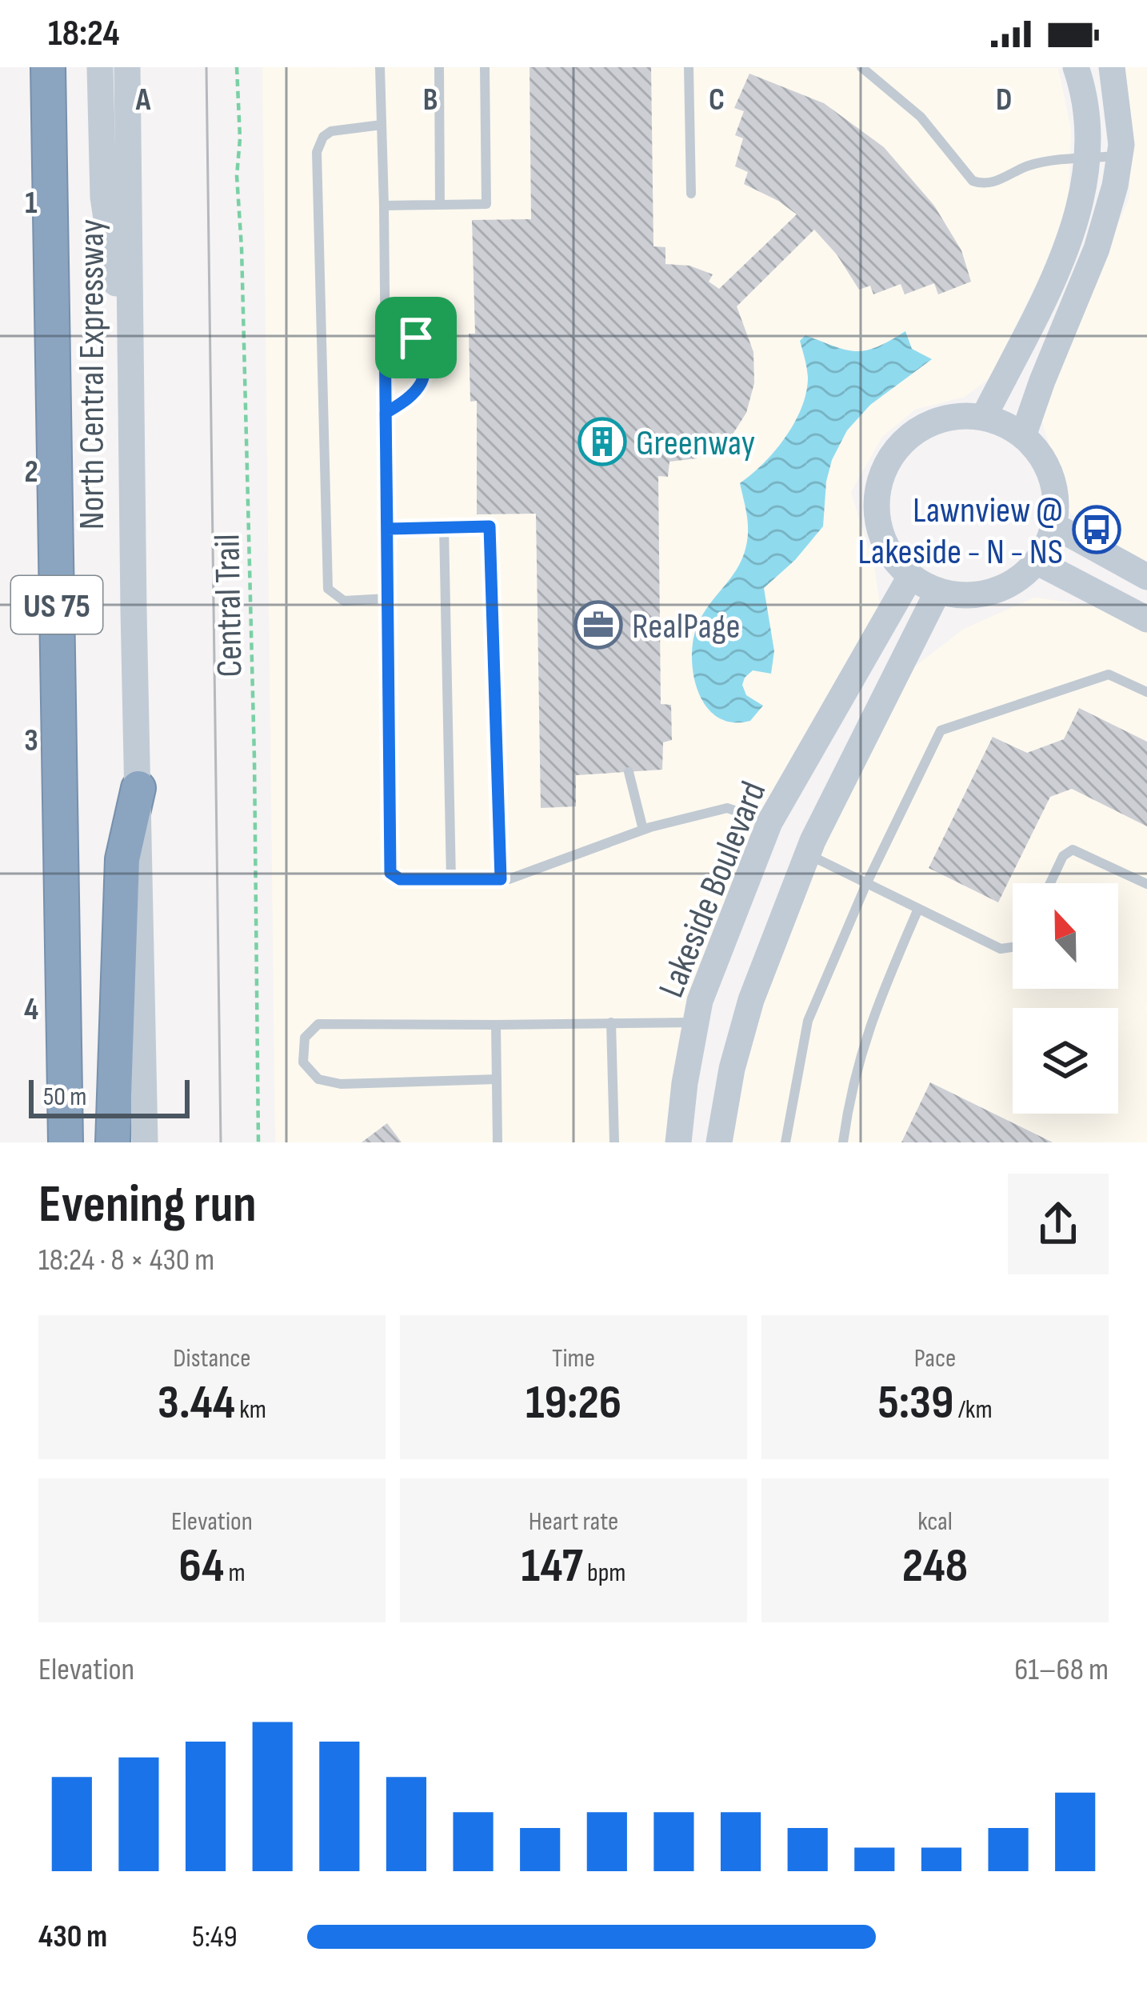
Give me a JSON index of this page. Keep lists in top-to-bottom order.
{
  "streets": {
    "highway": ["North Central Expressway", "US 75"],
    "street": ["Lakeside Boulevard"],
    "path": ["Central Trail"]
  },
  "places": {
    "building": ["Greenway"],
    "bus stop": ["Lawnview @ Lakeside - N - NS"],
    "office": ["RealPage"]
  },
  "scale_bar": "50 m",
  "north": "top",
  "page": {
    "status": "18:24",
    "scale": "50 m",
    "heading": ["Evening run", "18:24 · 8 × 430 m"],
    "stats": [
      ["Distance", "3.44 km"],
      ["Time", "19:26"],
      ["Pace", "5:39 /km"],
      ["Elevation", "64 m"],
      ["Heart rate", "147 bpm"],
      ["kcal", "248"]
    ],
    "chart": ["Elevation", "61–68 m"],
    "list": [
      {
        "name": "430 m",
        "note": "5:49"
      }
    ]
  },
  "grid": {
    "columns": [
      "A",
      "B",
      "C",
      "D"
    ],
    "rows": [
      "1",
      "2",
      "3",
      "4"
    ]
  }
}
